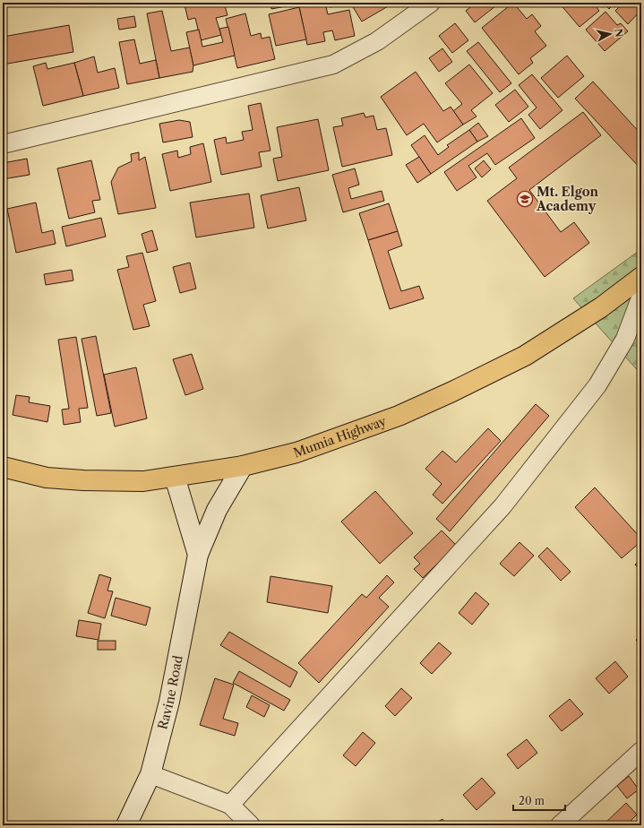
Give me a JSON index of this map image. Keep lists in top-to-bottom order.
{
  "streets": {
    "highway": ["Mumia Highway"],
    "street": ["Ravine Road"]
  },
  "crossings": [
    ["Mumia Highway", "Ravine Road"]
  ],
  "places": {
    "school or university": ["Mt. Elgon Academy"]
  },
  "scale_bar": "20 m",
  "north": "right"
}
